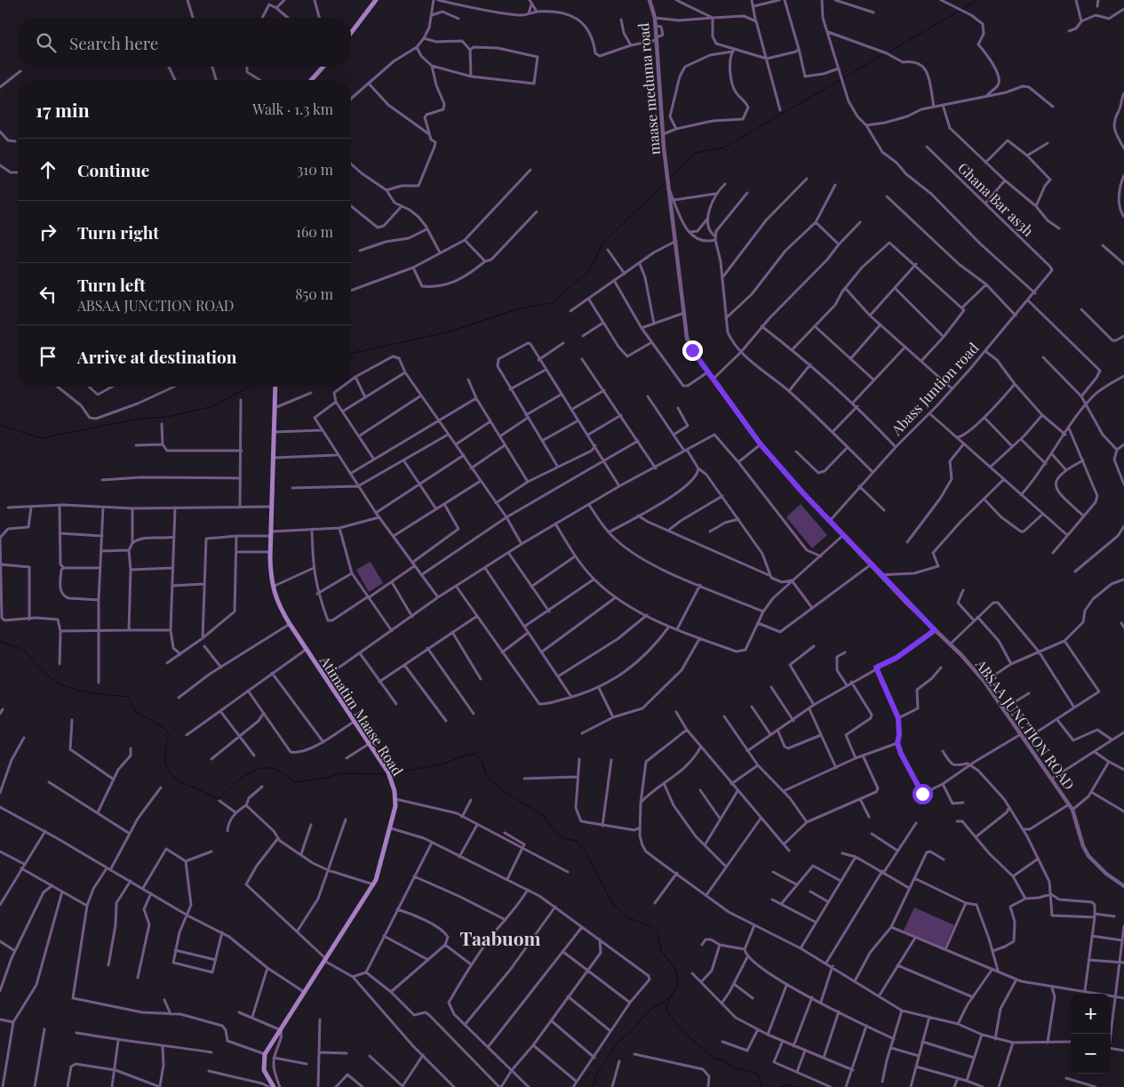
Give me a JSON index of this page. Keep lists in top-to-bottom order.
{
  "streets": {
    "main road": ["Atimatim Maase Road"],
    "street": [
      "maase meduma road",
      "Ghana Bar as3h",
      "Abass Juntion road",
      "ABSAA JUNCTION ROAD"
    ]
  },
  "crossings": [
    ["maase meduma road", "ABSAA JUNCTION ROAD"],
    ["Ghana Bar as3h", "Abass Juntion road"],
    ["Abass Juntion road", "ABSAA JUNCTION ROAD"]
  ],
  "districts": ["Taabuom"],
  "page": {
    "search": "Search here",
    "heading": ["17 min", "Walk · 1.3 km"],
    "list": [
      ["Continue", "310 m"],
      ["Turn right", "160 m"],
      ["Turn left", "ABSAA JUNCTION ROAD", "850 m"],
      "Arrive at destination"
    ],
    "map_buttons": ["+", "−"]
  }
}
